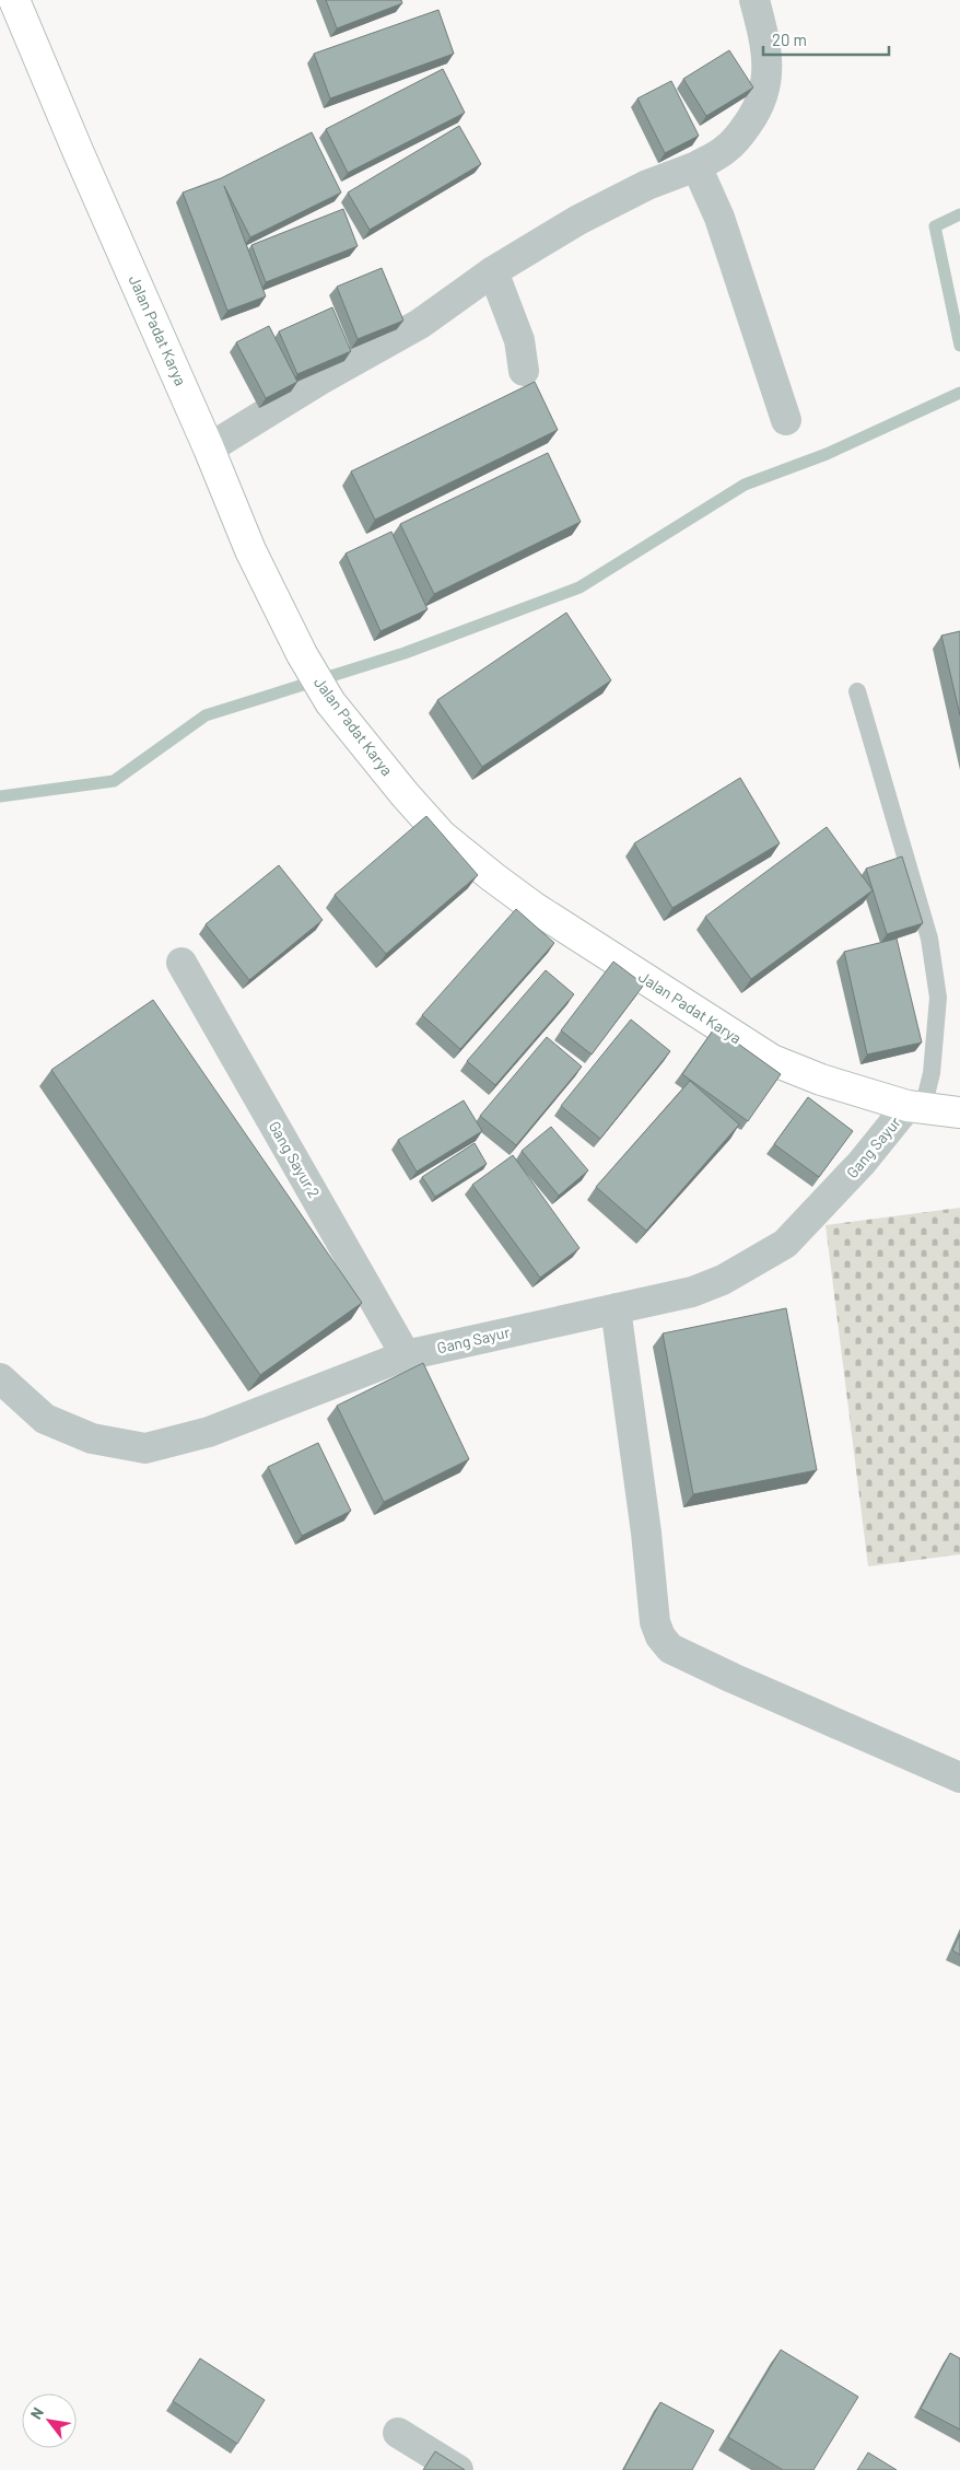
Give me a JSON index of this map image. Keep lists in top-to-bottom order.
{
  "streets": {
    "main road": ["Jalan Padat Karya"],
    "street": ["Gang Sayur", "Gang Sayur 2"]
  },
  "crossings": [
    ["Jalan Padat Karya", "Gang Sayur"],
    ["Gang Sayur", "Gang Sayur 2"]
  ],
  "scale_bar": "20 m",
  "north": "top left"
}
